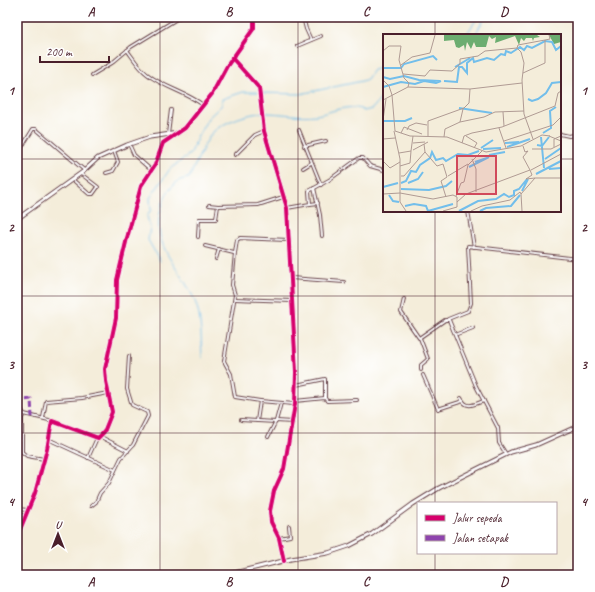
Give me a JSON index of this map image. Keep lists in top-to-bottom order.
{
  "legend": ["Jalur sepeda", "Jalan setapak"],
  "scale_bar": "200 m",
  "north": "top",
  "grid": {
    "columns": [
      "A",
      "B",
      "C",
      "D"
    ],
    "rows": [
      "1",
      "2",
      "3",
      "4"
    ]
  }
}
